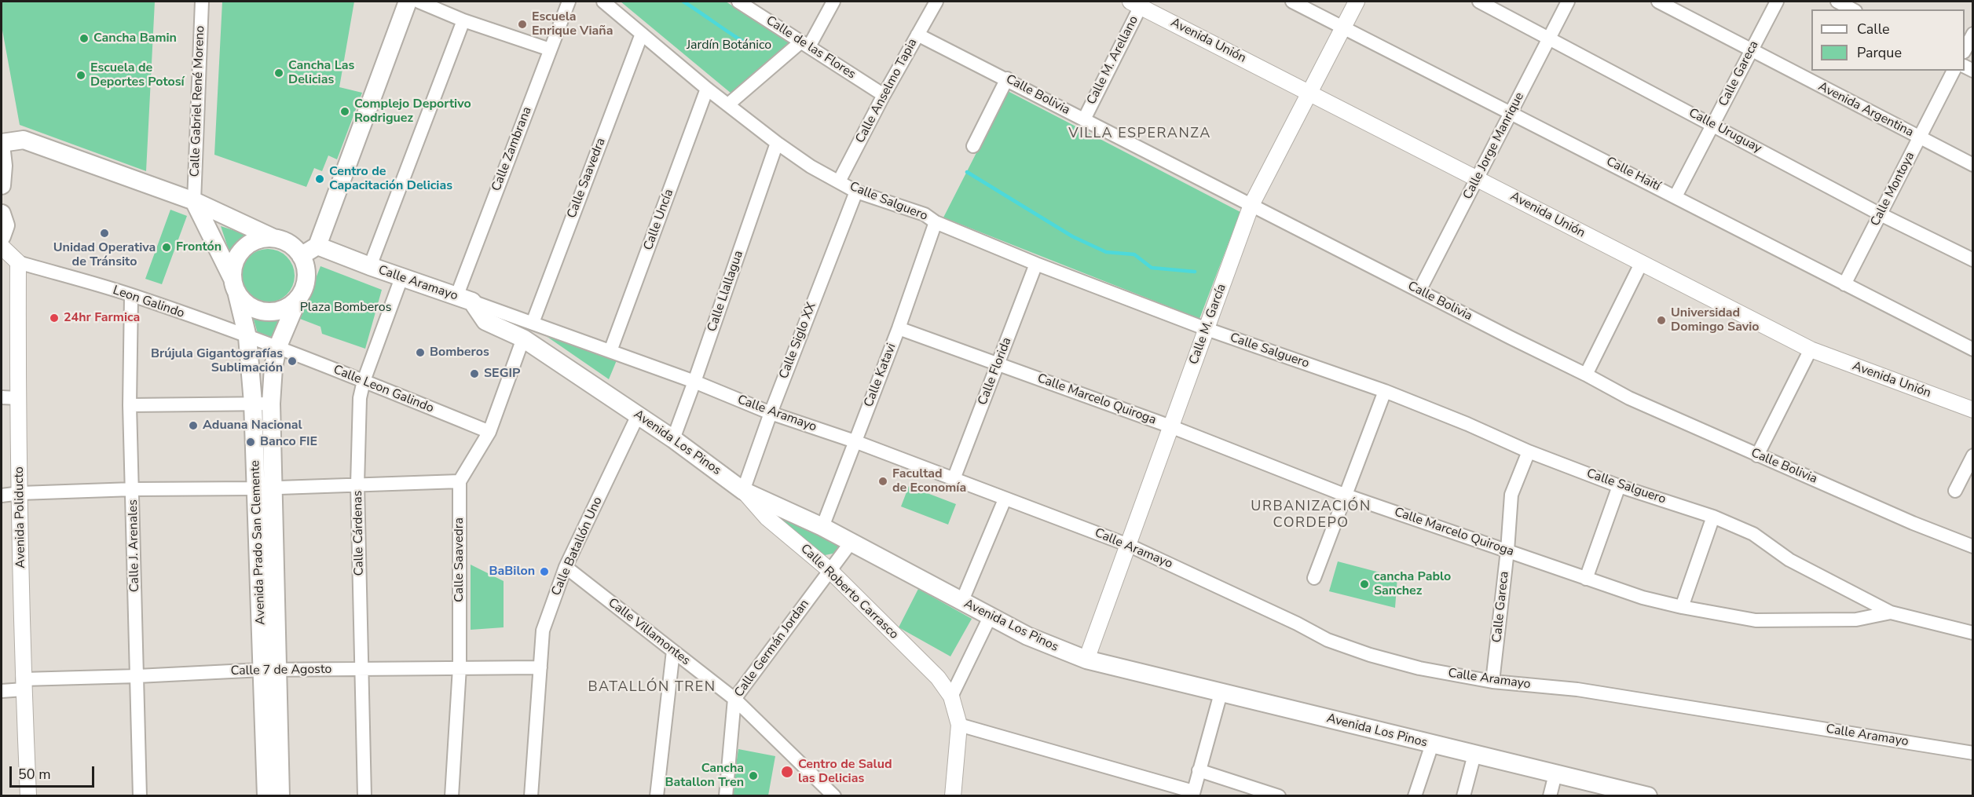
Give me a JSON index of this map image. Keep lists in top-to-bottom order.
{
  "streets": {
    "main road": ["Calle Aramayo", "Avenida Los Pinos", "Avenida Prado San Clemente"],
    "street": [
      "Avenida Unión",
      "Calle de las Flores",
      "Calle M. Arellano",
      "Calle Gareca",
      "Calle Anselmo Tapia",
      "Calle Bolivia",
      "Calle Gabriel René Moreno",
      "Avenida Argentina",
      "Calle Uruguay",
      "Calle Jorge Manrique",
      "Calle Zambrana",
      "Calle Haití",
      "Calle Saavedra",
      "Calle Montoya",
      "Calle Salguero",
      "Calle Uncía",
      "Calle Llallagua",
      "Leon Galindo",
      "Calle M. García",
      "Calle Siglo XX",
      "Calle Florida",
      "Calle Katavi",
      "Calle Leon Galindo",
      "Calle Marcelo Quiroga",
      "Avenida Poliducto",
      "Calle Cárdenas",
      "Calle J. Arenales",
      "Calle Batallón Uno",
      "Calle Roberto Carrasco",
      "Calle Villamontes",
      "Calle Germán Jordan",
      "Calle 7 de Agosto"
    ]
  },
  "crossings": [
    ["Avenida Unión", "Calle M. Arellano"],
    ["Avenida Unión", "Calle Jorge Manrique"],
    ["Avenida Unión", "Calle M. García"],
    ["Calle de las Flores", "Calle Anselmo Tapia"],
    ["Calle M. Arellano", "Calle Bolivia"],
    ["Calle Gareca", "Avenida Argentina"],
    ["Calle Gareca", "Calle Uruguay"],
    ["Calle Gareca", "Calle Haití"],
    ["Calle Gareca", "Calle Salguero"],
    ["Calle Gareca", "Calle Aramayo"],
    ["Calle Gareca", "Calle Marcelo Quiroga"],
    ["Calle Anselmo Tapia", "Calle Bolivia"],
    ["Calle Anselmo Tapia", "Calle Salguero"],
    ["Calle Bolivia", "Calle Jorge Manrique"],
    ["Calle Bolivia", "Calle M. García"],
    ["Avenida Argentina", "Calle Montoya"],
    ["Calle Uruguay", "Calle Jorge Manrique"],
    ["Calle Uruguay", "Calle Montoya"],
    ["Calle Jorge Manrique", "Calle Haití"],
    ["Calle Zambrana", "Calle Aramayo"],
    ["Calle Zambrana", "Avenida Los Pinos"],
    ["Calle Haití", "Calle Montoya"],
    ["Calle Haití", "Calle M. García"],
    ["Calle Saavedra", "Calle Salguero"],
    ["Calle Saavedra", "Calle Aramayo"],
    ["Calle Saavedra", "Calle 7 de Agosto"],
    ["Calle Salguero", "Calle Uncía"],
    ["Calle Salguero", "Calle Llallagua"],
    ["Calle Salguero", "Calle M. García"],
    ["Calle Salguero", "Calle Siglo XX"],
    ["Calle Salguero", "Calle Florida"],
    ["Calle Salguero", "Calle Katavi"],
    ["Calle Salguero", "Calle Marcelo Quiroga"],
    ["Calle Uncía", "Calle Aramayo"],
    ["Calle Aramayo", "Calle Llallagua"],
    ["Calle Aramayo", "Calle M. García"],
    ["Calle Aramayo", "Calle Siglo XX"],
    ["Calle Aramayo", "Calle Florida"],
    ["Calle Aramayo", "Calle Katavi"],
    ["Calle Aramayo", "Avenida Los Pinos"],
    ["Calle Aramayo", "Calle Cárdenas"],
    ["Calle Llallagua", "Avenida Los Pinos"],
    ["Leon Galindo", "Calle Leon Galindo"],
    ["Leon Galindo", "Avenida Poliducto"],
    ["Leon Galindo", "Avenida Prado San Clemente"],
    ["Leon Galindo", "Calle J. Arenales"],
    ["Calle M. García", "Calle Marcelo Quiroga"],
    ["Calle M. García", "Avenida Los Pinos"],
    ["Calle Siglo XX", "Avenida Los Pinos"],
    ["Calle Siglo XX", "Calle Roberto Carrasco"],
    ["Calle Florida", "Calle Marcelo Quiroga"],
    ["Calle Katavi", "Calle Marcelo Quiroga"],
    ["Calle Katavi", "Avenida Los Pinos"],
    ["Calle Leon Galindo", "Calle Cárdenas"],
    ["Calle Leon Galindo", "Avenida Prado San Clemente"],
    ["Avenida Los Pinos", "Calle Batallón Uno"],
    ["Avenida Los Pinos", "Calle Roberto Carrasco"],
    ["Avenida Los Pinos", "Calle Germán Jordan"],
    ["Avenida Poliducto", "Calle 7 de Agosto"],
    ["Calle Cárdenas", "Calle 7 de Agosto"],
    ["Avenida Prado San Clemente", "Calle 7 de Agosto"],
    ["Calle J. Arenales", "Calle 7 de Agosto"],
    ["Calle Batallón Uno", "Calle Villamontes"],
    ["Calle Batallón Uno", "Calle 7 de Agosto"],
    ["Calle Roberto Carrasco", "Calle Germán Jordan"],
    ["Calle Villamontes", "Calle Germán Jordan"]
  ],
  "districts": ["VILLA ESPERANZA", "URBANIZACIÓN CORDEPO", "BATALLÓN TREN"],
  "parks": ["Jardín Botánico", "Plaza Bomberos"],
  "places": [
    "Escuela Enrique Viaña",
    "Cancha Bamin",
    "Cancha Las Delicias",
    "Escuela de Deportes Potosí",
    "Complejo Deportivo Rodriguez",
    "Centro de Capacitación Delicias",
    "Unidad Operativa de Tránsito",
    "Frontón",
    "24hr Farmica",
    "Universidad Domingo Savio",
    "Bomberos",
    "Brújula Gigantografías Sublimación",
    "SEGIP",
    "Aduana Nacional",
    "Banco FIE",
    "Facultad de Economía",
    "BaBilon",
    "cancha Pablo Sanchez",
    "Centro de Salud las Delicias",
    "Cancha Batallon Tren"
  ],
  "legend": ["Calle", "Parque"],
  "scale_bar": "50 m"
}
